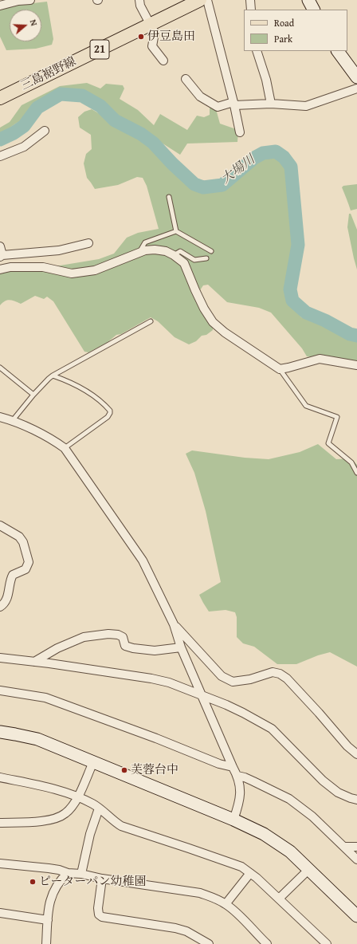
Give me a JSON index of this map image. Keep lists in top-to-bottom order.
{
  "streets": {
    "main road": ["21", "三島裾野線"]
  },
  "water": ["大場川"],
  "places": ["伊豆島田", "芙蓉台中", "ピーターパン幼稚園"],
  "legend": ["Road", "Park"],
  "north": "right"
}
